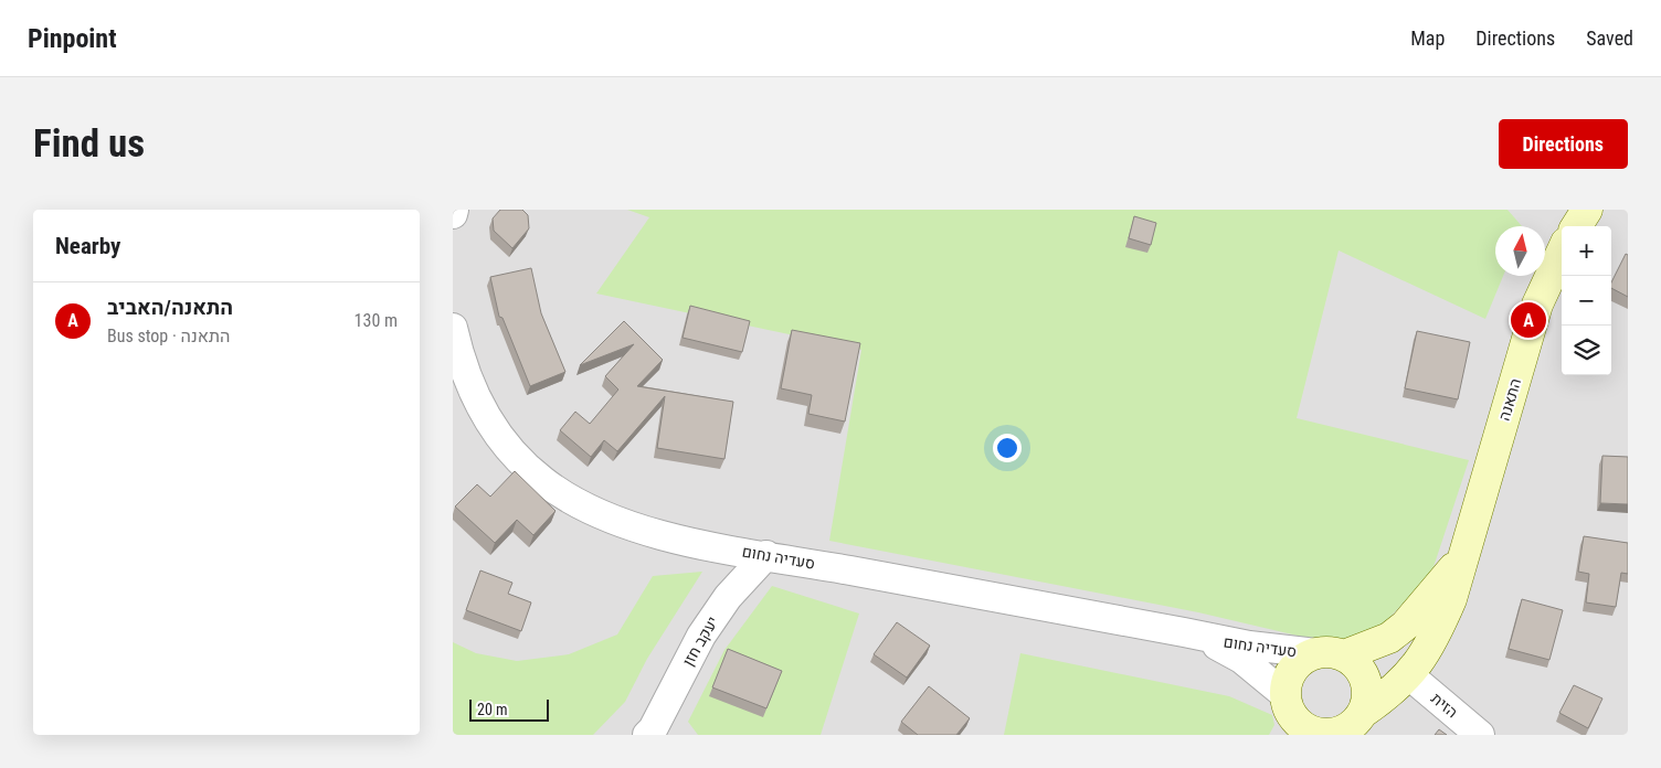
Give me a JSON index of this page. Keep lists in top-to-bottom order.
{
  "streets": {
    "street": [
      "התאנה",
      "סעדיה נחום",
      "יעקב חזן",
      "הזית"
    ]
  },
  "crossings": [
    ["התאנה", "סעדיה נחום"],
    ["התאנה", "הזית"],
    ["סעדיה נחום", "יעקב חזן"]
  ],
  "scale_bar": "20 m",
  "north": "top",
  "page": {
    "header": "Pinpoint",
    "nav": ["Map", "Directions", "Saved"],
    "buttons": "Directions",
    "title": "Find us",
    "heading": "Nearby",
    "map_buttons": ["+", "−"],
    "list": [
      {
        "mark": "A",
        "name": "התאנה/האביב",
        "note": "Bus stop · התאנה",
        "value": "130 m"
      }
    ],
    "pins": "A",
    "scale": "20 m"
  }
}
